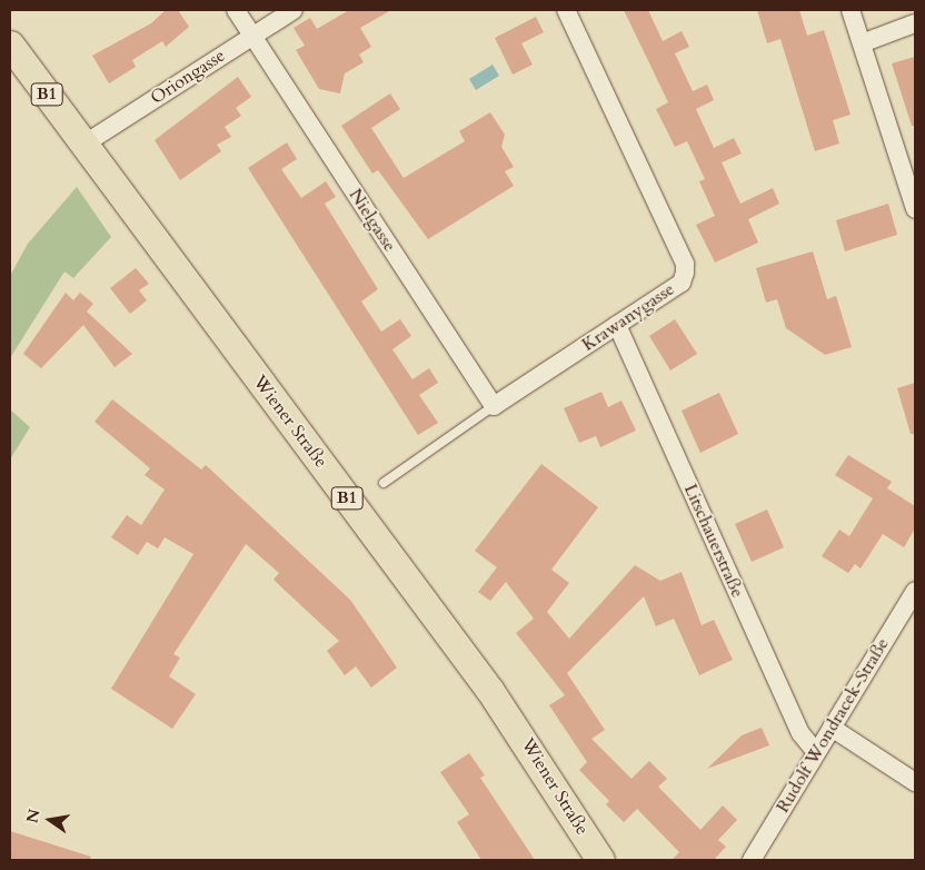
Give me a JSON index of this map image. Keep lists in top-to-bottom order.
{
  "streets": {
    "main road": ["B1", "Wiener Straße"],
    "street": [
      "Oriongasse",
      "Nielgasse",
      "Krawanygasse",
      "Litschauerstraße",
      "Rudolf Wondracek-Straße"
    ]
  },
  "crossings": [
    ["Oriongasse", "Nielgasse"],
    ["Oriongasse", "Wiener Straße"],
    ["Nielgasse", "Krawanygasse"],
    ["Krawanygasse", "Litschauerstraße"],
    ["Litschauerstraße", "Rudolf Wondracek-Straße"]
  ],
  "north": "left"
}
